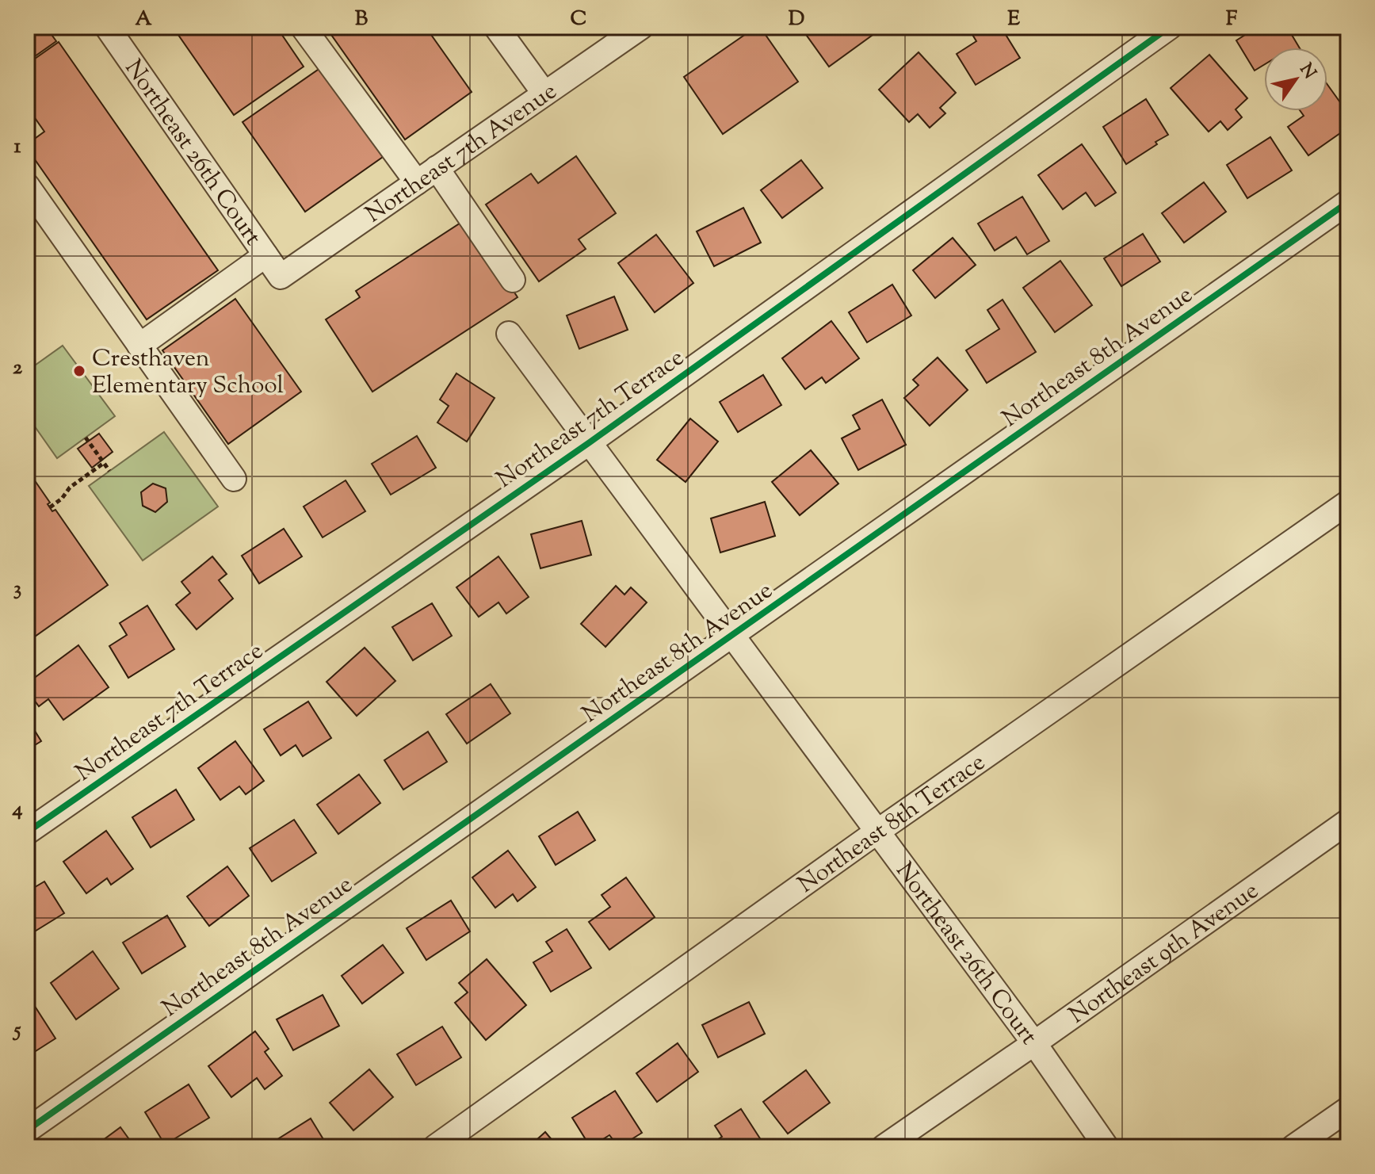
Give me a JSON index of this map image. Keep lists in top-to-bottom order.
{
  "streets": {
    "street": [
      "Northeast 26th Court",
      "Northeast 7th Avenue",
      "Northeast 8th Avenue",
      "Northeast 7th Terrace",
      "Northeast 8th Terrace",
      "Northeast 9th Avenue"
    ]
  },
  "crossings": [
    ["Northeast 26th Court", "Northeast 7th Avenue"],
    ["Northeast 26th Court", "Northeast 8th Avenue"],
    ["Northeast 26th Court", "Northeast 7th Terrace"],
    ["Northeast 26th Court", "Northeast 8th Terrace"],
    ["Northeast 26th Court", "Northeast 9th Avenue"]
  ],
  "places": ["Cresthaven Elementary School"],
  "north": "top right",
  "grid": {
    "columns": [
      "A",
      "B",
      "C",
      "D",
      "E",
      "F"
    ],
    "rows": [
      "1",
      "2",
      "3",
      "4",
      "5"
    ]
  }
}
